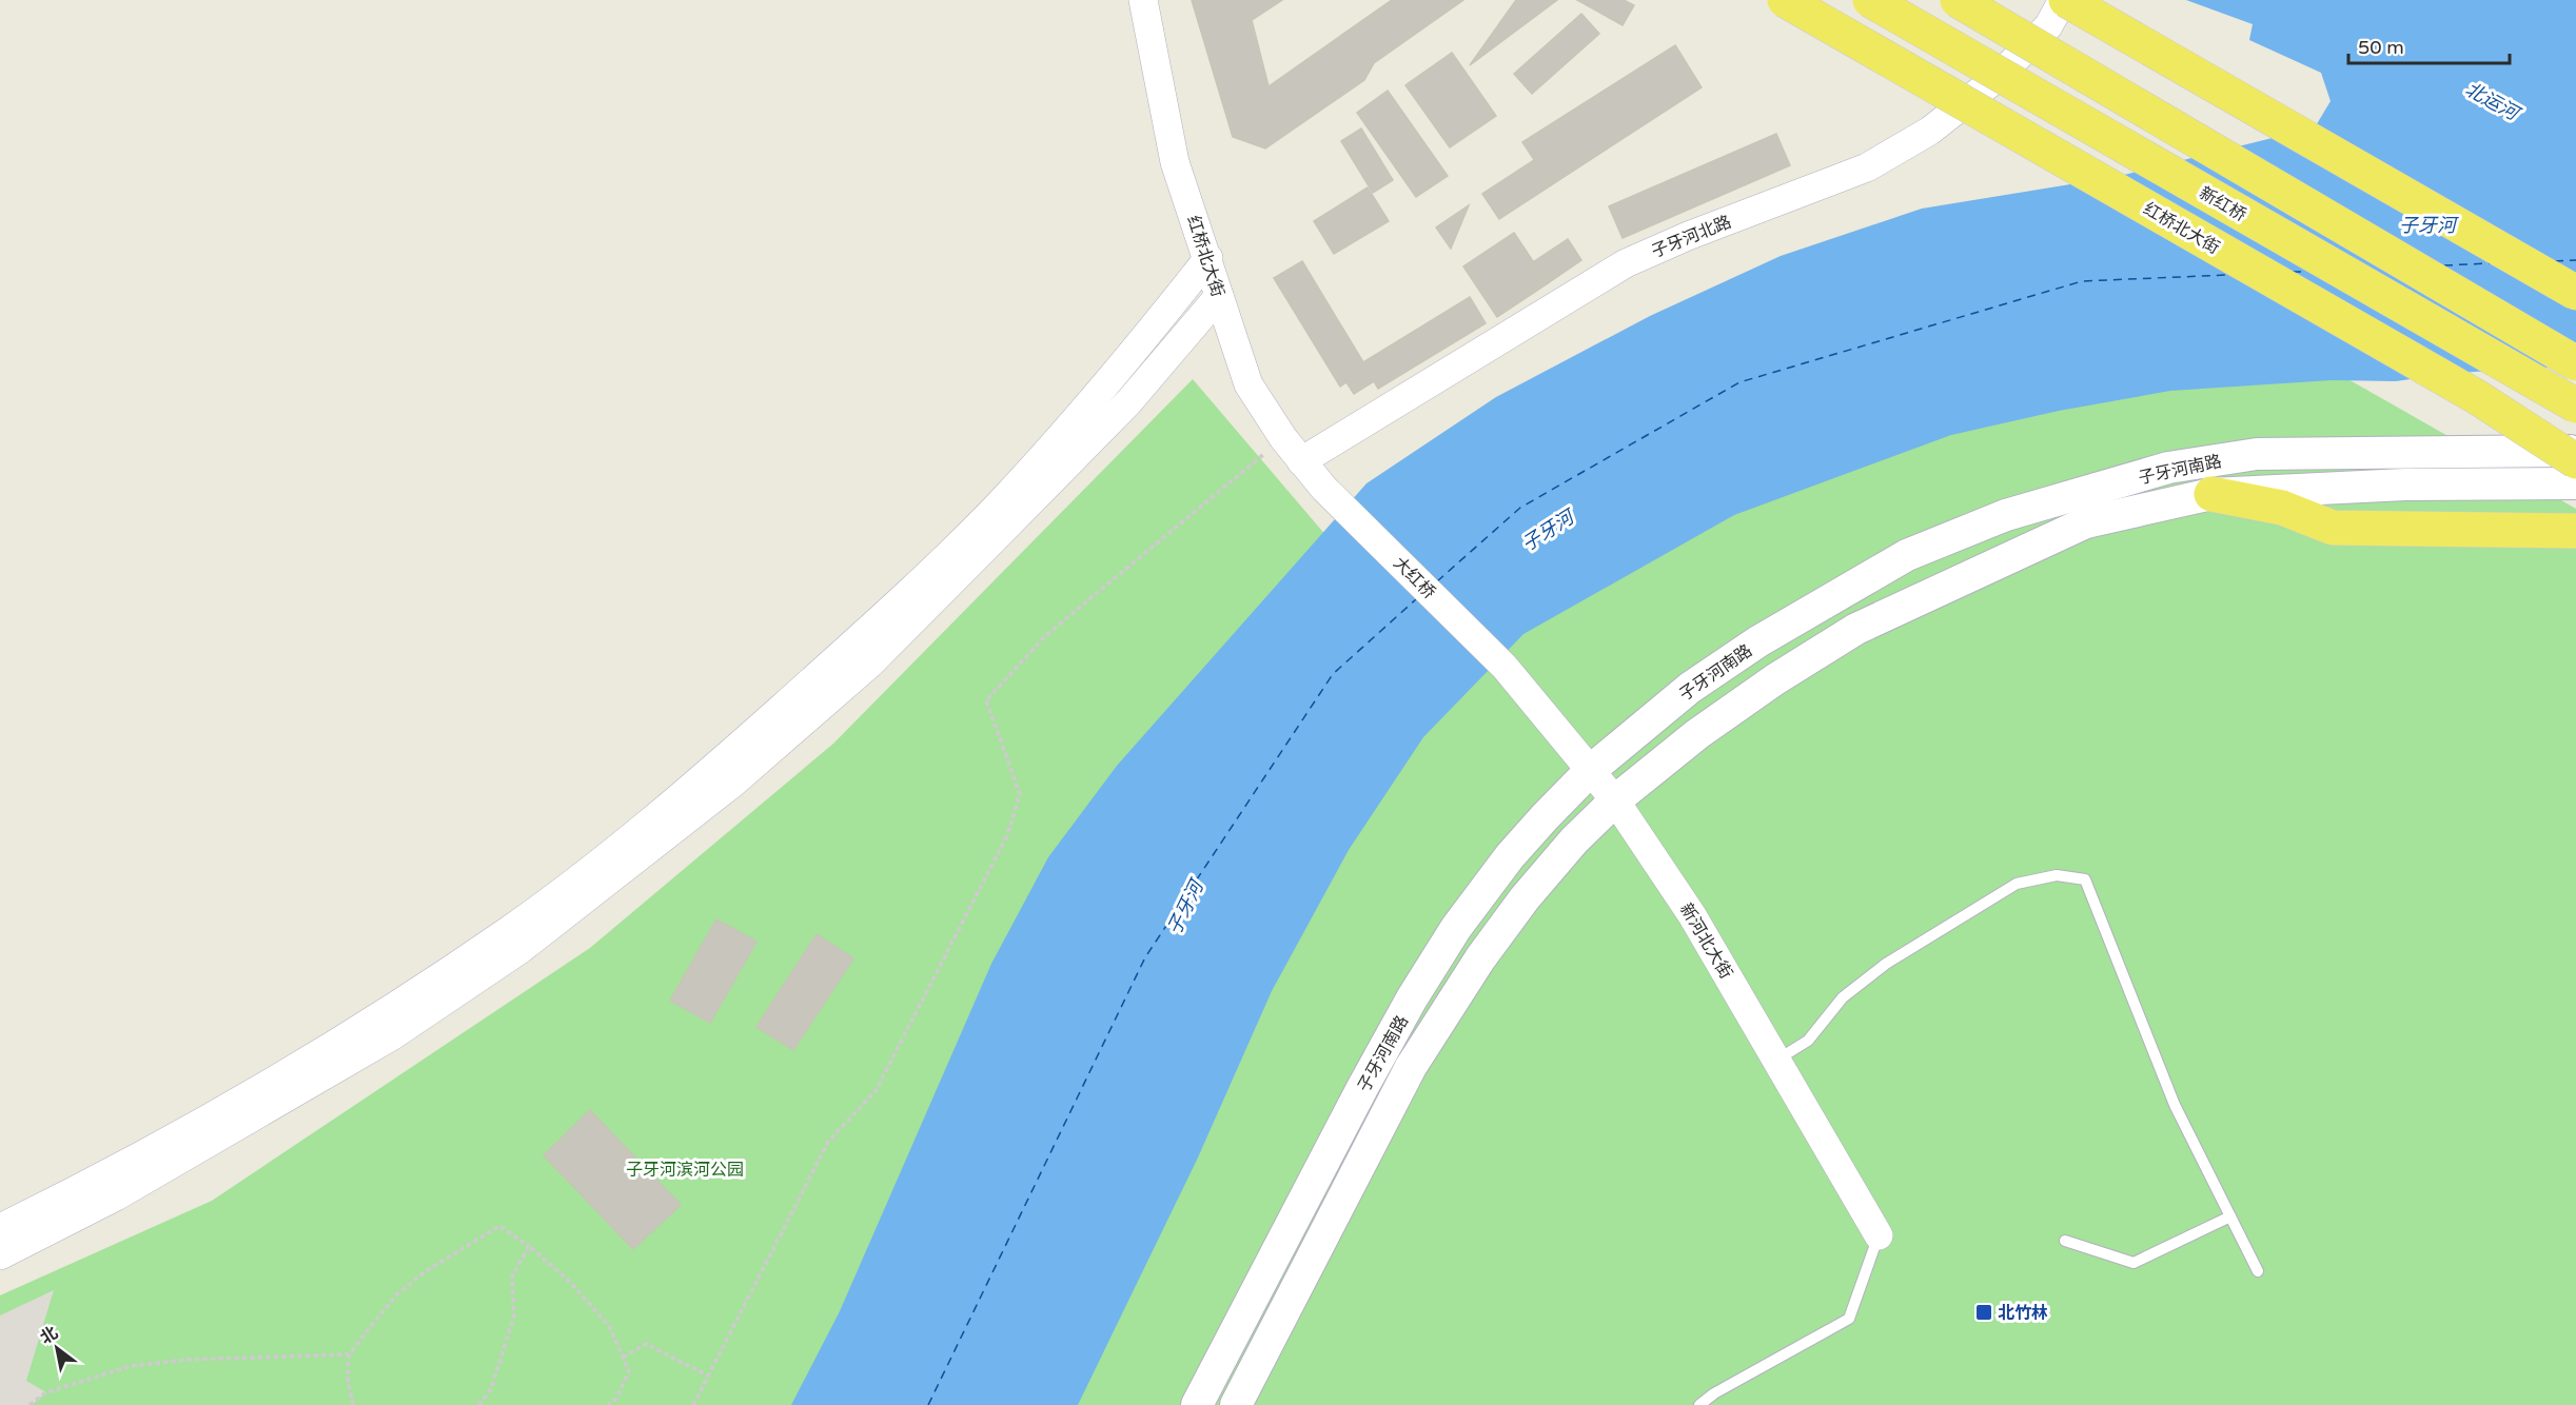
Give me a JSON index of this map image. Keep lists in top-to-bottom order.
{
  "streets": {
    "main road": ["新红桥", "红桥北大街", "子牙河南路"],
    "street": ["子牙河北路", "大红桥", "新河北大街"]
  },
  "crossings": [
    ["红桥北大街", "子牙河北路"],
    ["红桥北大街", "大红桥"],
    ["子牙河南路", "新河北大街"],
    ["大红桥", "新河北大街"]
  ],
  "water": ["北运河", "子牙河"],
  "parks": ["子牙河滨河公园"],
  "places": {
    "transit": ["北竹林"]
  },
  "scale_bar": "50 m",
  "north": "top left"
}
